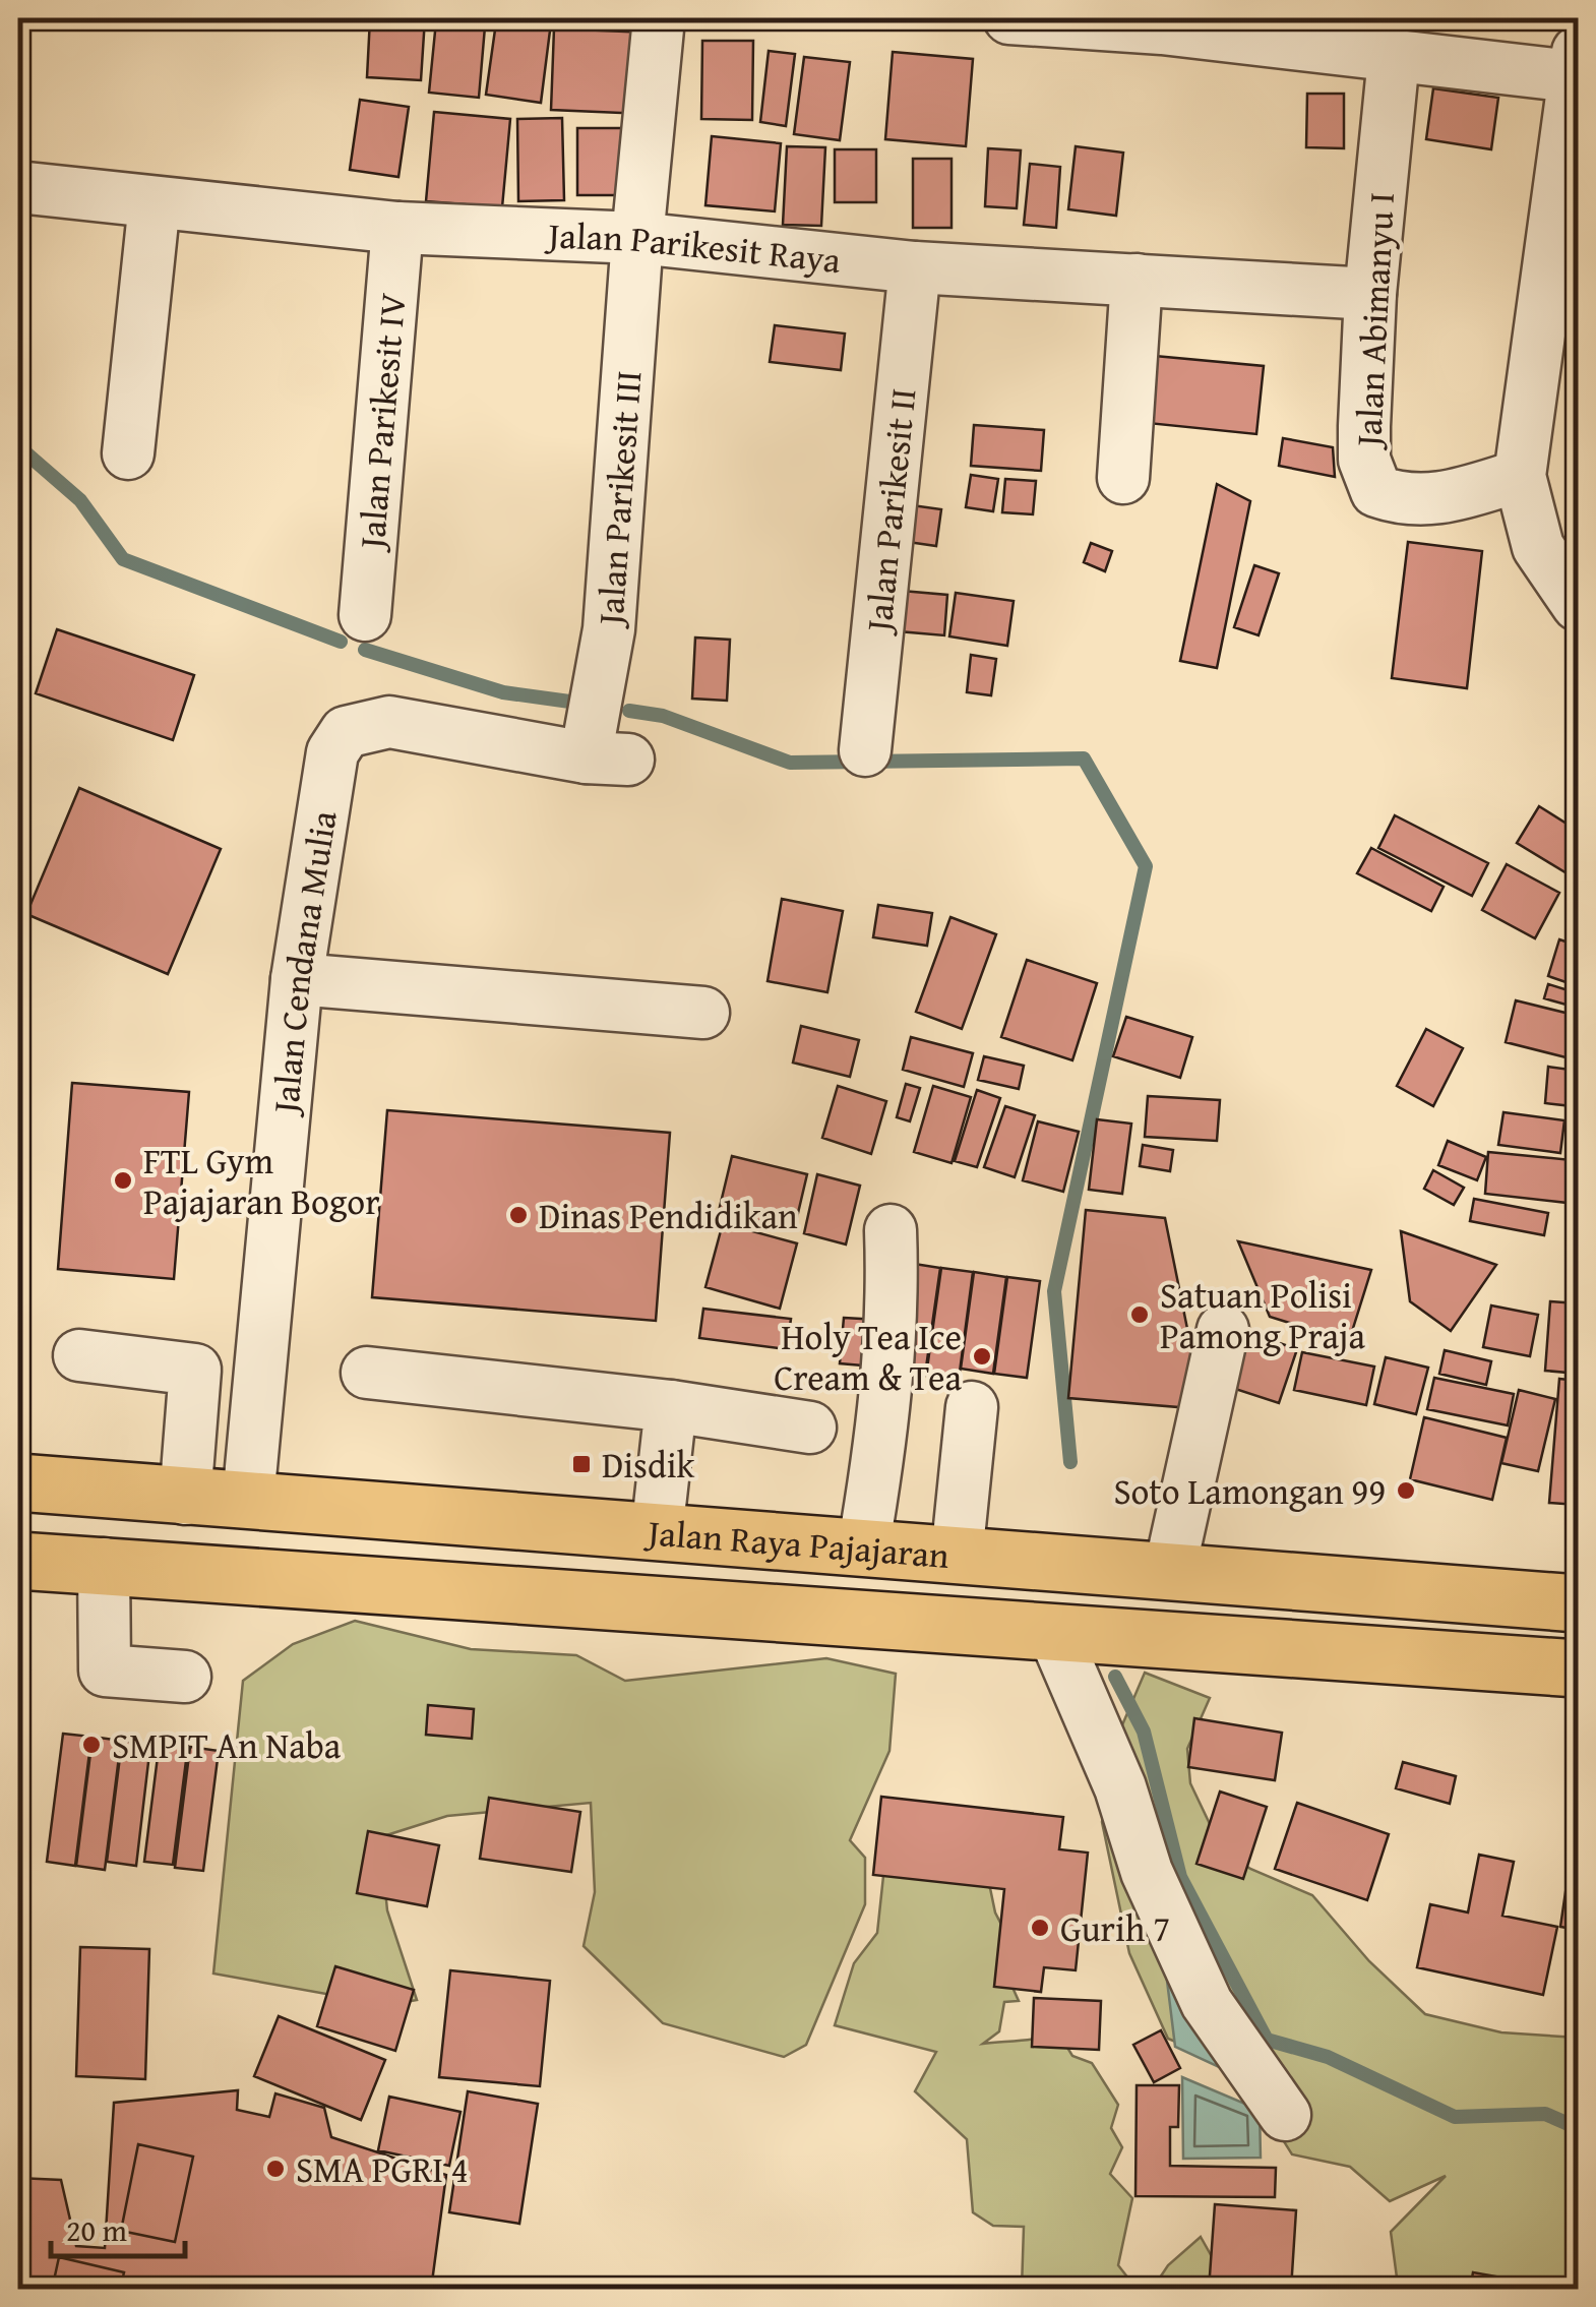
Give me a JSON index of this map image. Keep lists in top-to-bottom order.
{
  "streets": {
    "highway": ["Jalan Raya Pajajaran"],
    "street": [
      "Jalan Parikesit Raya",
      "Jalan Abimanyu I",
      "Jalan Parikesit IV",
      "Jalan Parikesit III",
      "Jalan Parikesit II",
      "Jalan Cendana Mulia"
    ]
  },
  "crossings": [
    ["Jalan Parikesit Raya", "Jalan Abimanyu I"],
    ["Jalan Parikesit Raya", "Jalan Parikesit IV"],
    ["Jalan Parikesit Raya", "Jalan Parikesit III"],
    ["Jalan Parikesit Raya", "Jalan Parikesit II"],
    ["Jalan Parikesit III", "Jalan Cendana Mulia"],
    ["Jalan Cendana Mulia", "Jalan Raya Pajajaran"]
  ],
  "places": {
    "other": [
      "FTL Gym Pajajaran Bogor",
      "Dinas Pendidikan",
      "Satuan Polisi Pamong Praja",
      "Holy Tea Ice Cream & Tea",
      "Soto Lamongan 99",
      "SMPIT An Naba",
      "Gurih 7",
      "SMA PGRI 4"
    ],
    "transit": ["Disdik"]
  },
  "scale_bar": "20 m"
}
